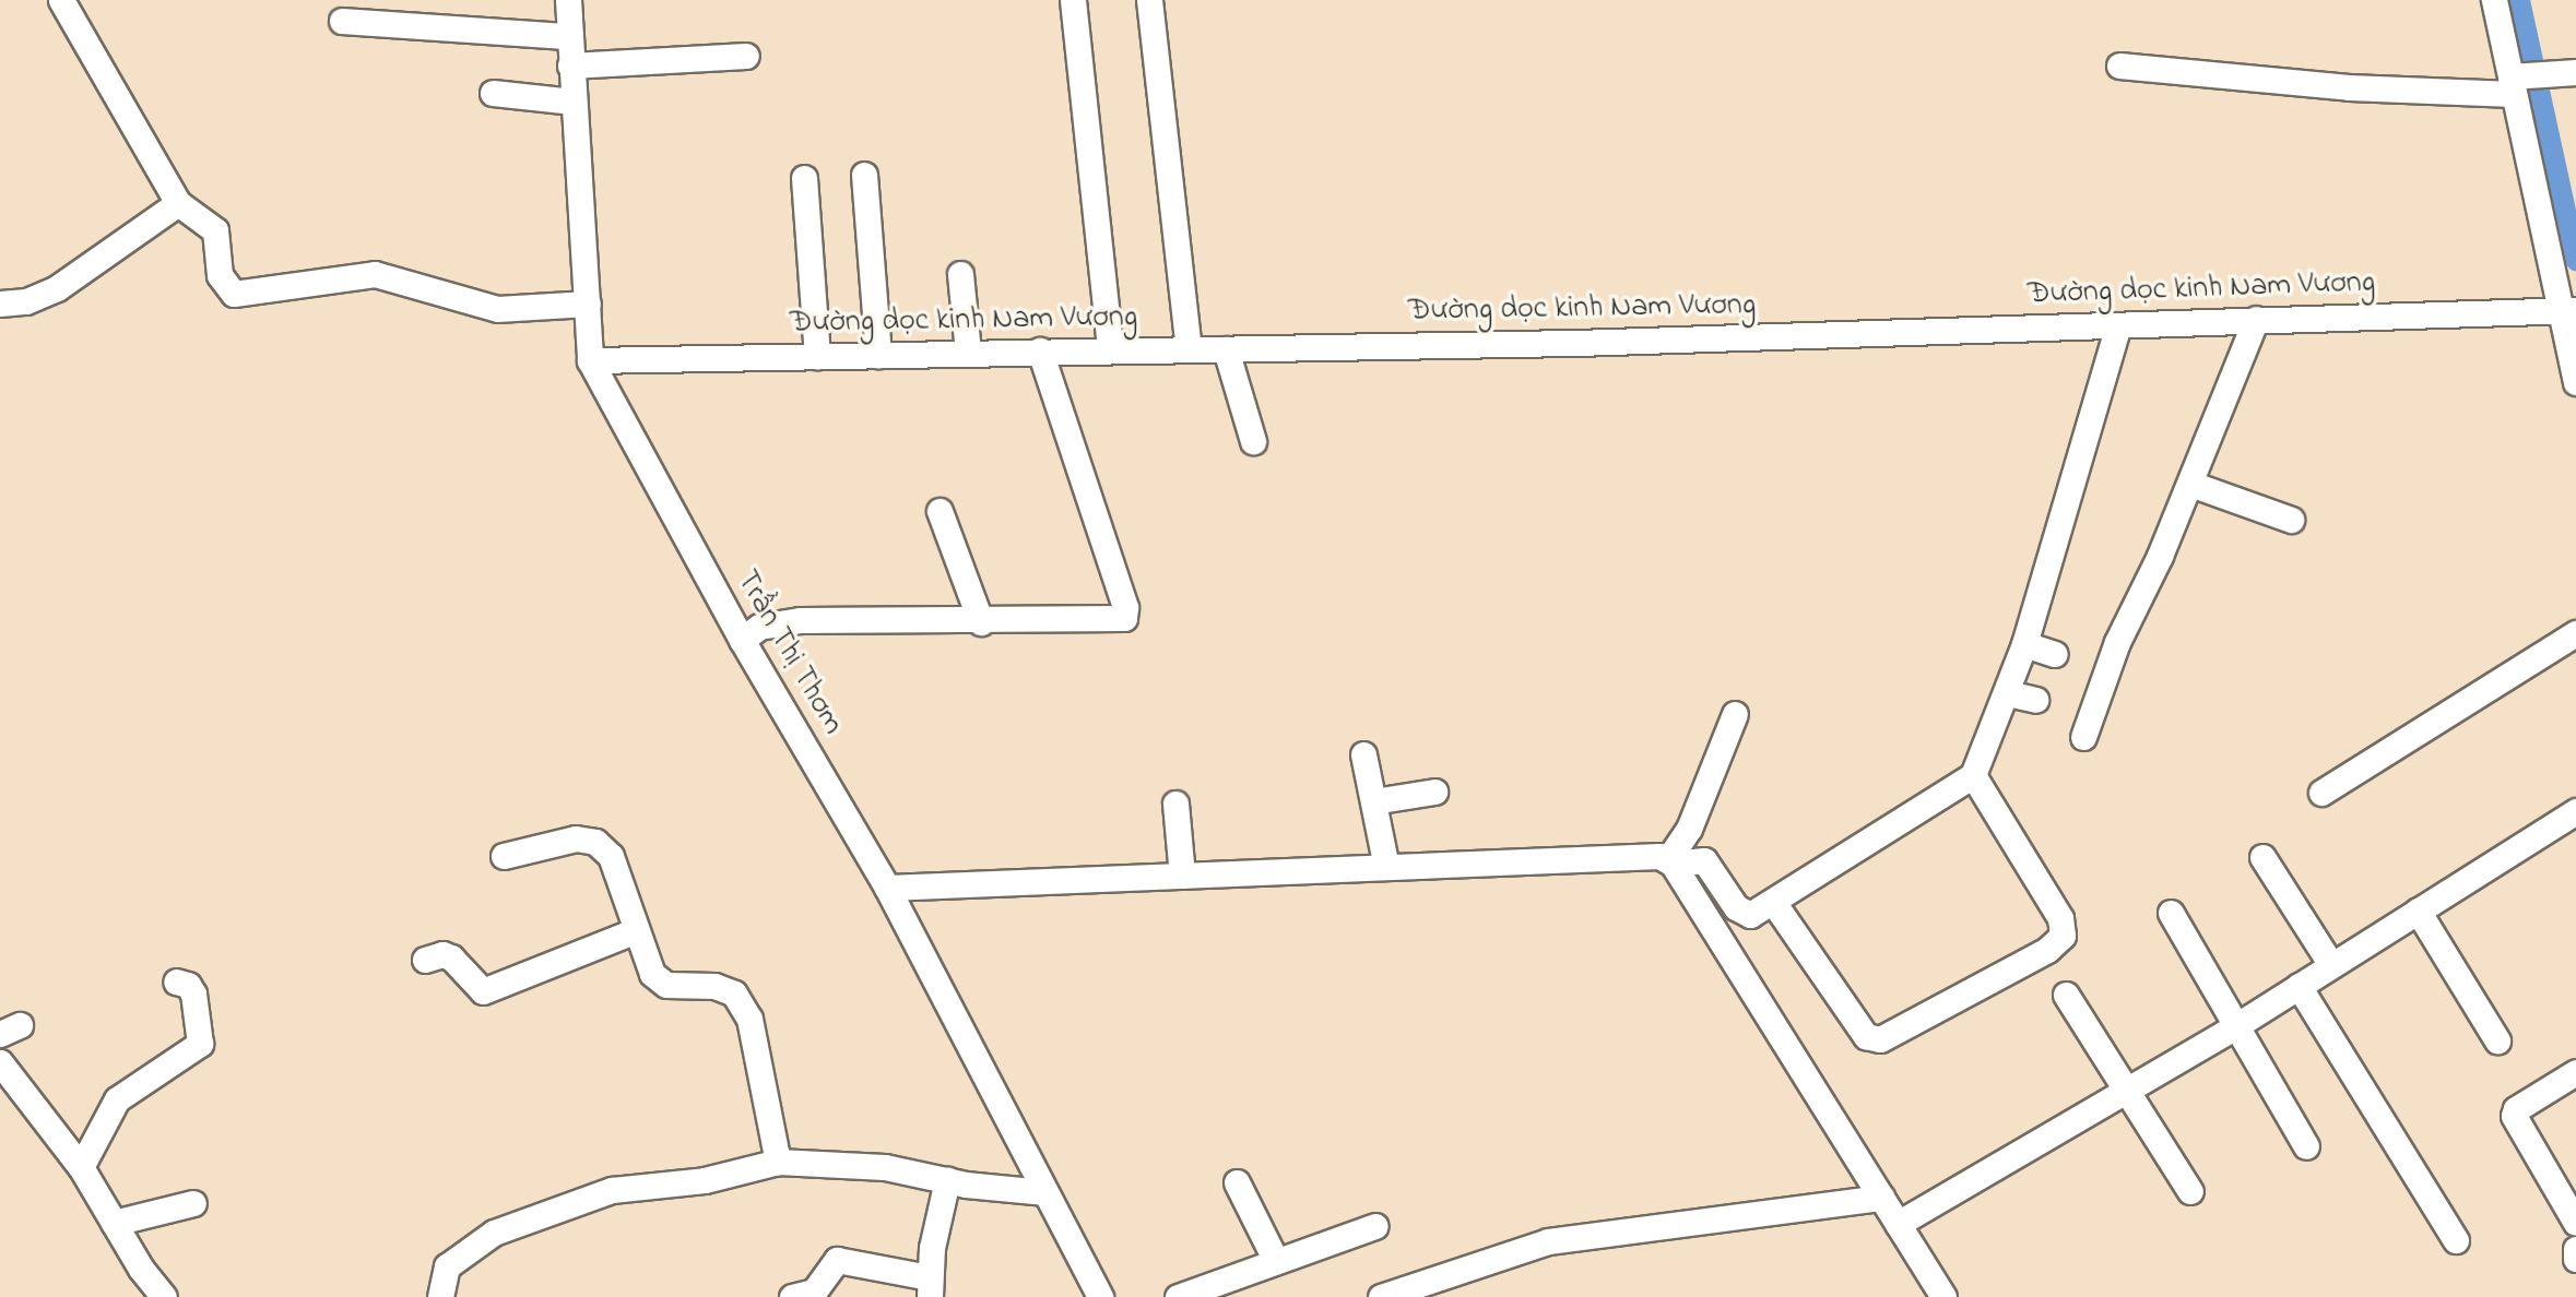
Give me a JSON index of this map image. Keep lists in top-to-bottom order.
{
  "streets": {
    "street": ["Đường dọc kinh Nam Vương", "Trần Thị Thơm"]
  },
  "crossings": [
    ["Đường dọc kinh Nam Vương", "Trần Thị Thơm"]
  ]
}
